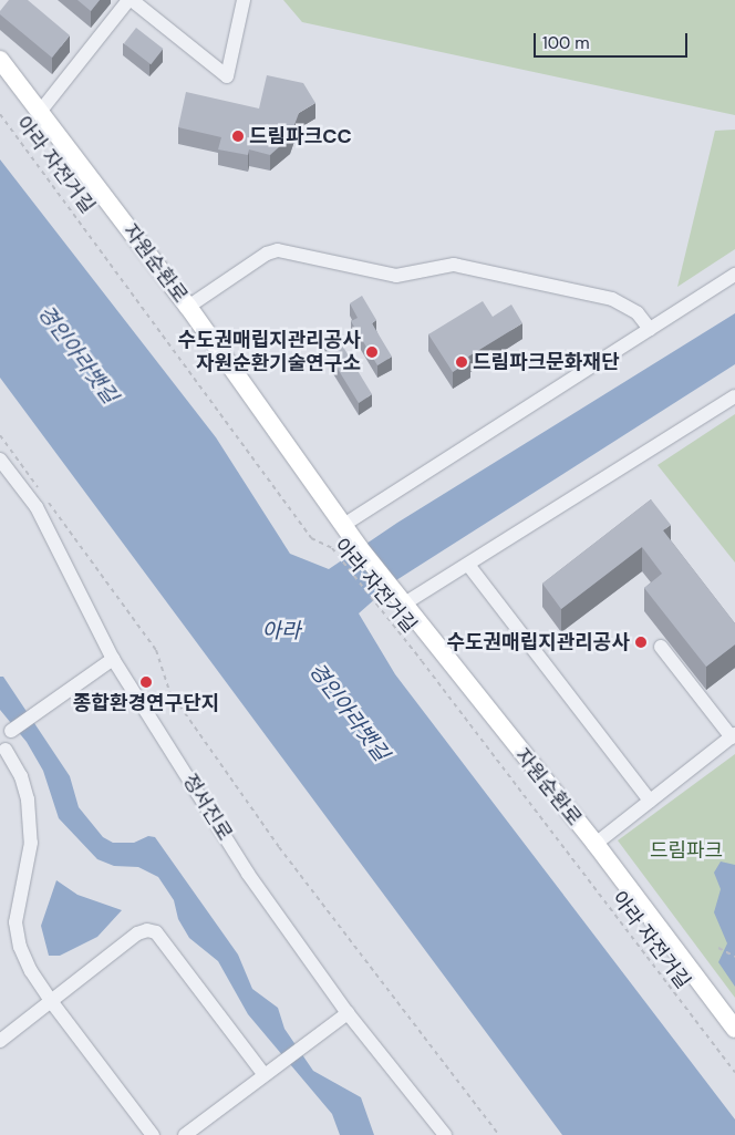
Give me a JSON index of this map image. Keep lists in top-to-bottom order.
{
  "streets": {
    "main road": ["자원순환로"],
    "street": ["정서진로"],
    "path": ["아라 자전거길"]
  },
  "water": ["경인아라뱃길", "아라"],
  "parks": ["드림파크"],
  "places": [
    "드림파크CC",
    "수도권매립지관리공사 자원순환기술연구소",
    "드림파크문화재단",
    "수도권매립지관리공사",
    "종합환경연구단지"
  ],
  "scale_bar": "100 m"
}
